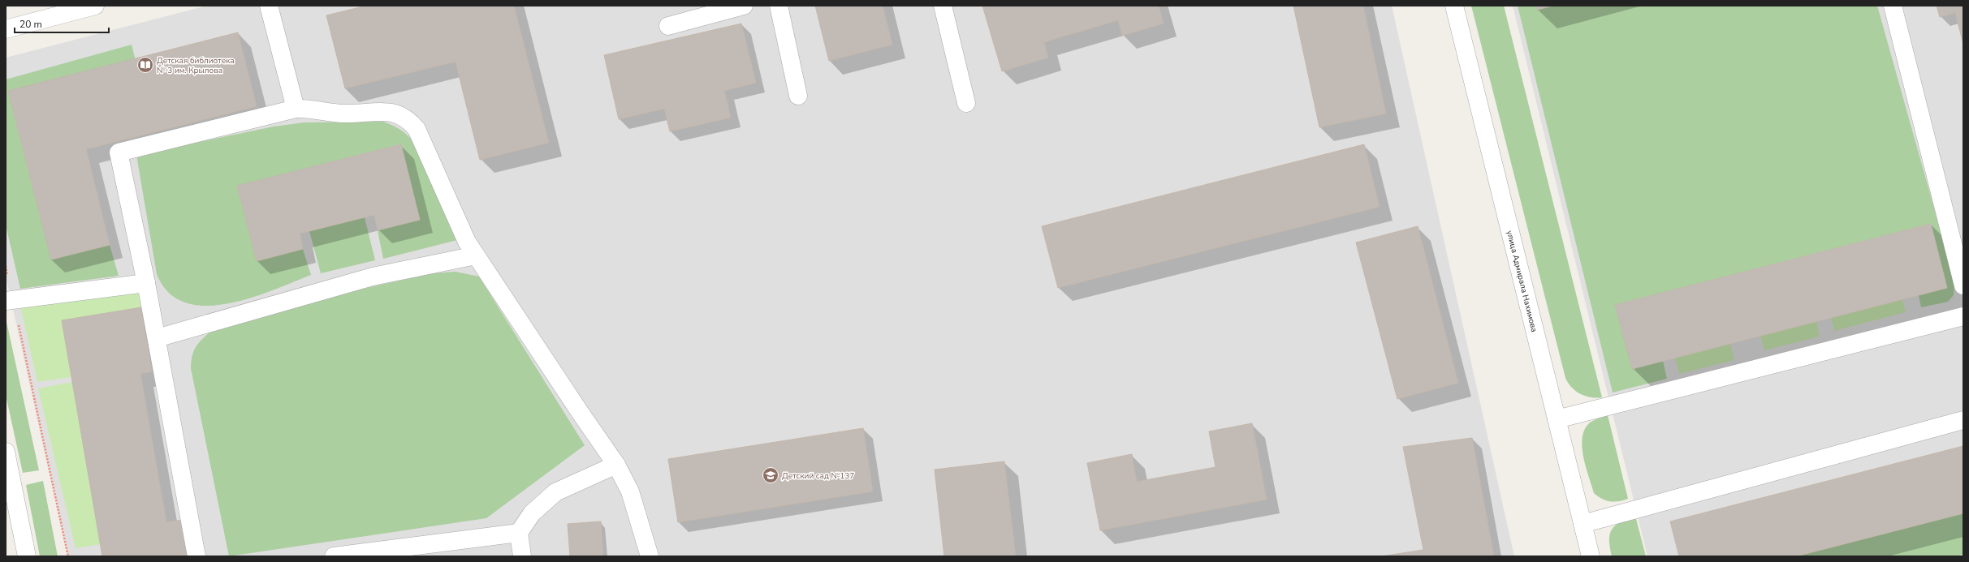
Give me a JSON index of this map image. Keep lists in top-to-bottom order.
{
  "streets": {
    "street": ["улица Адмирала Нахимова"]
  },
  "places": {
    "library": ["Детская библиотека № 3 им. Крылова"],
    "school or university": ["Детский сад №137"]
  },
  "scale_bar": "20 m"
}
